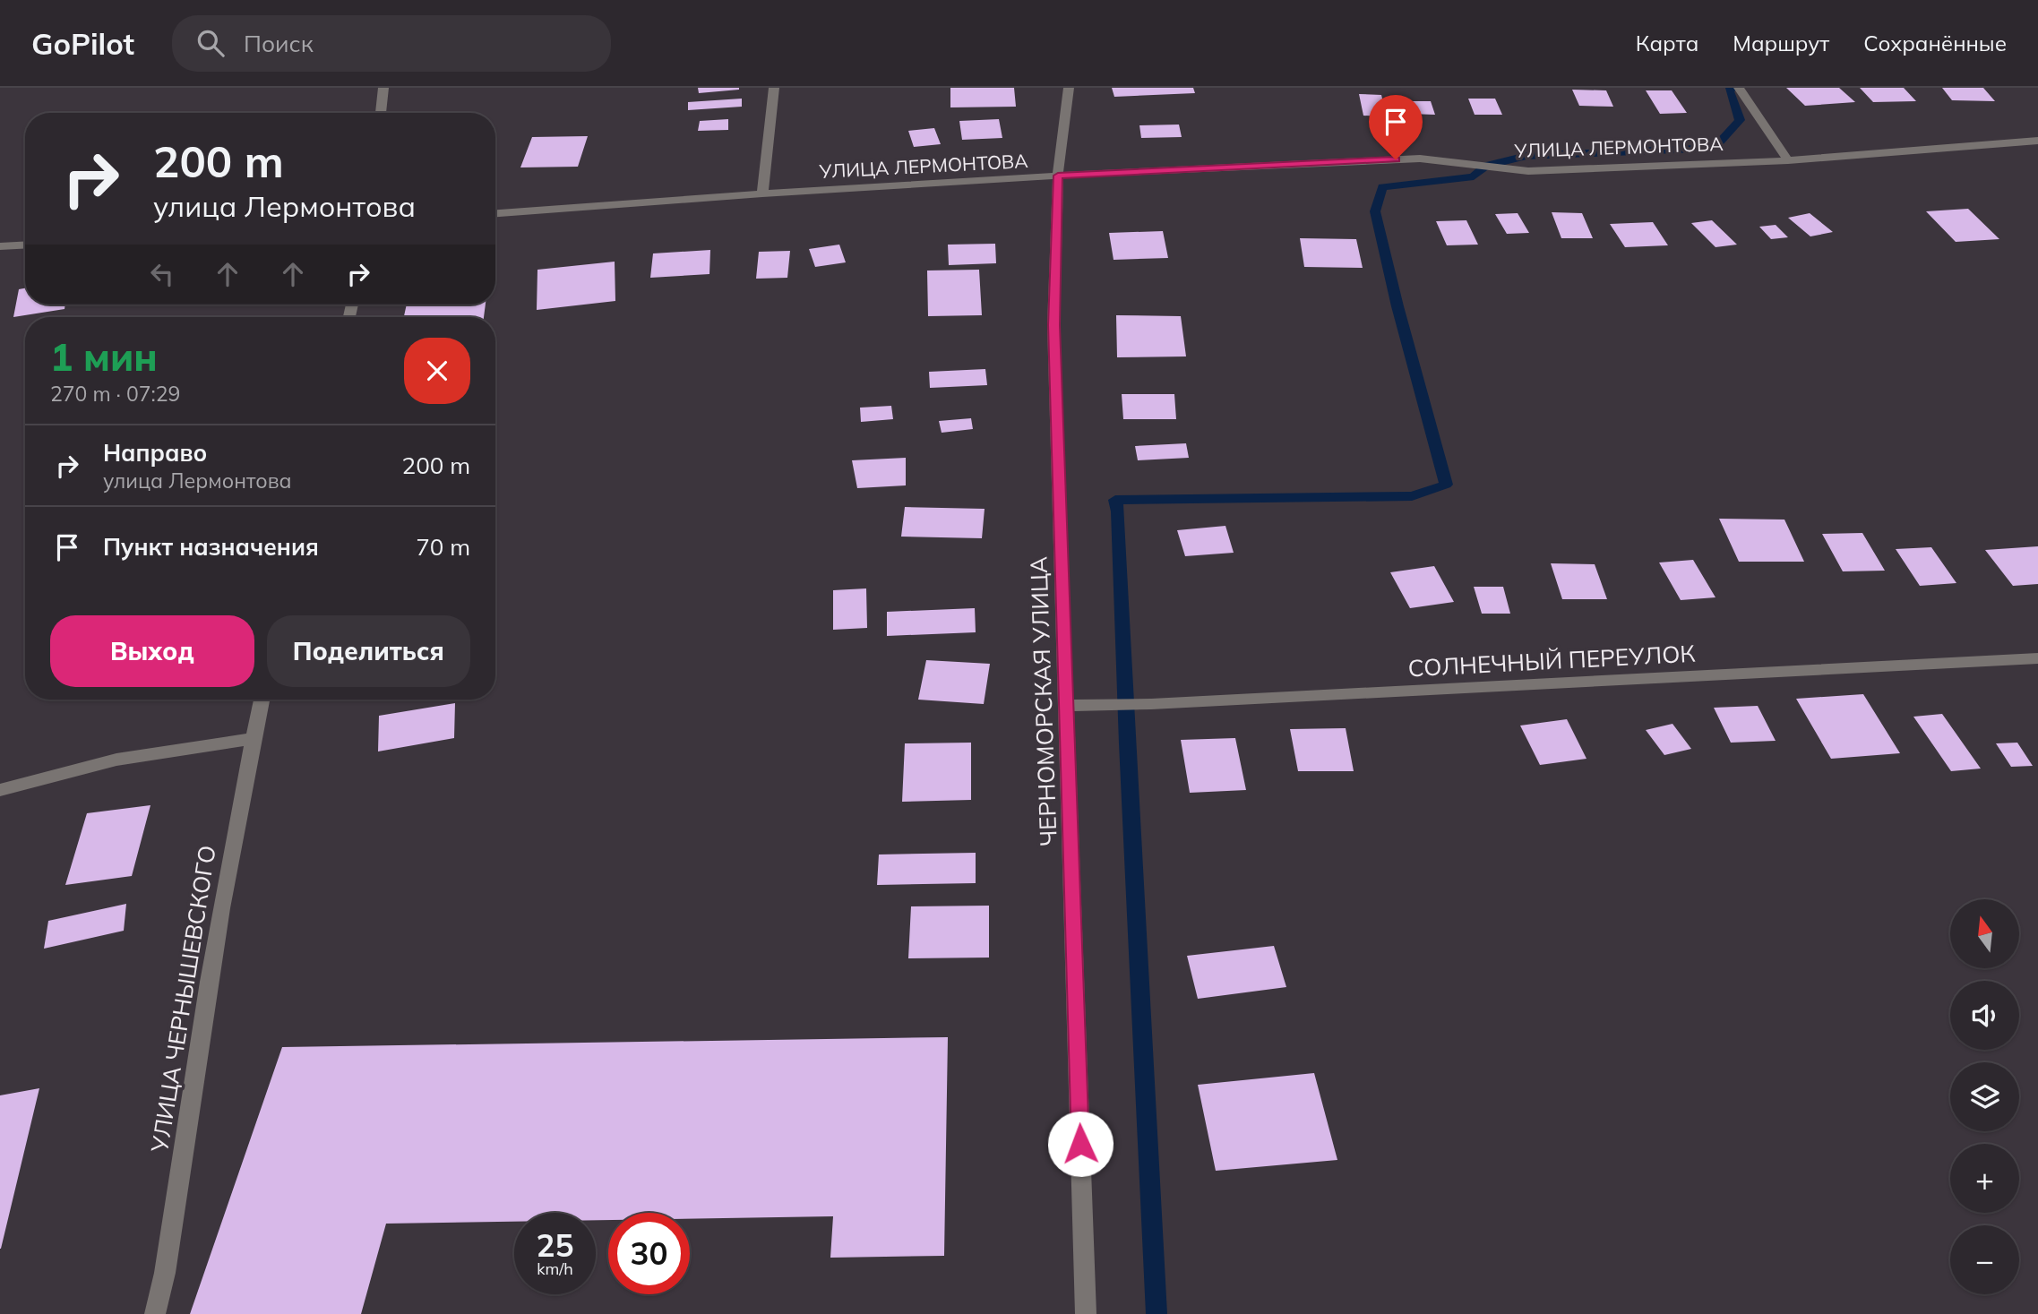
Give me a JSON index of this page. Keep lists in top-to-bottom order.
{
  "streets": {
    "street": [
      "УЛИЦА ЛЕРМОНТОВА",
      "СОЛНЕЧНЫЙ ПЕРЕУЛОК",
      "ЧЕРНОМОРСКАЯ УЛИЦА",
      "УЛИЦА ЧЕРНЫШЕВСКОГО"
    ]
  },
  "crossings": [
    ["УЛИЦА ЛЕРМОНТОВА", "ЧЕРНОМОРСКАЯ УЛИЦА"],
    ["СОЛНЕЧНЫЙ ПЕРЕУЛОК", "ЧЕРНОМОРСКАЯ УЛИЦА"]
  ],
  "north": "top",
  "page": {
    "header": "GoPilot",
    "search": "Поиск",
    "nav": ["Карта", "Маршрут", "Сохранённые"],
    "turn": ["200 m", "улица Лермонтова"],
    "heading": ["1 мин", "270 m · 07:29"],
    "list": [
      {
        "name": "Направо",
        "note": "улица Лермонтова",
        "value": "200 m"
      },
      {
        "name": "Пункт назначения",
        "value": "70 m"
      }
    ],
    "buttons": ["Выход", "Поделиться"],
    "map_buttons": ["+", "−"],
    "speed": "25 km/h",
    "limit": "30"
  }
}
